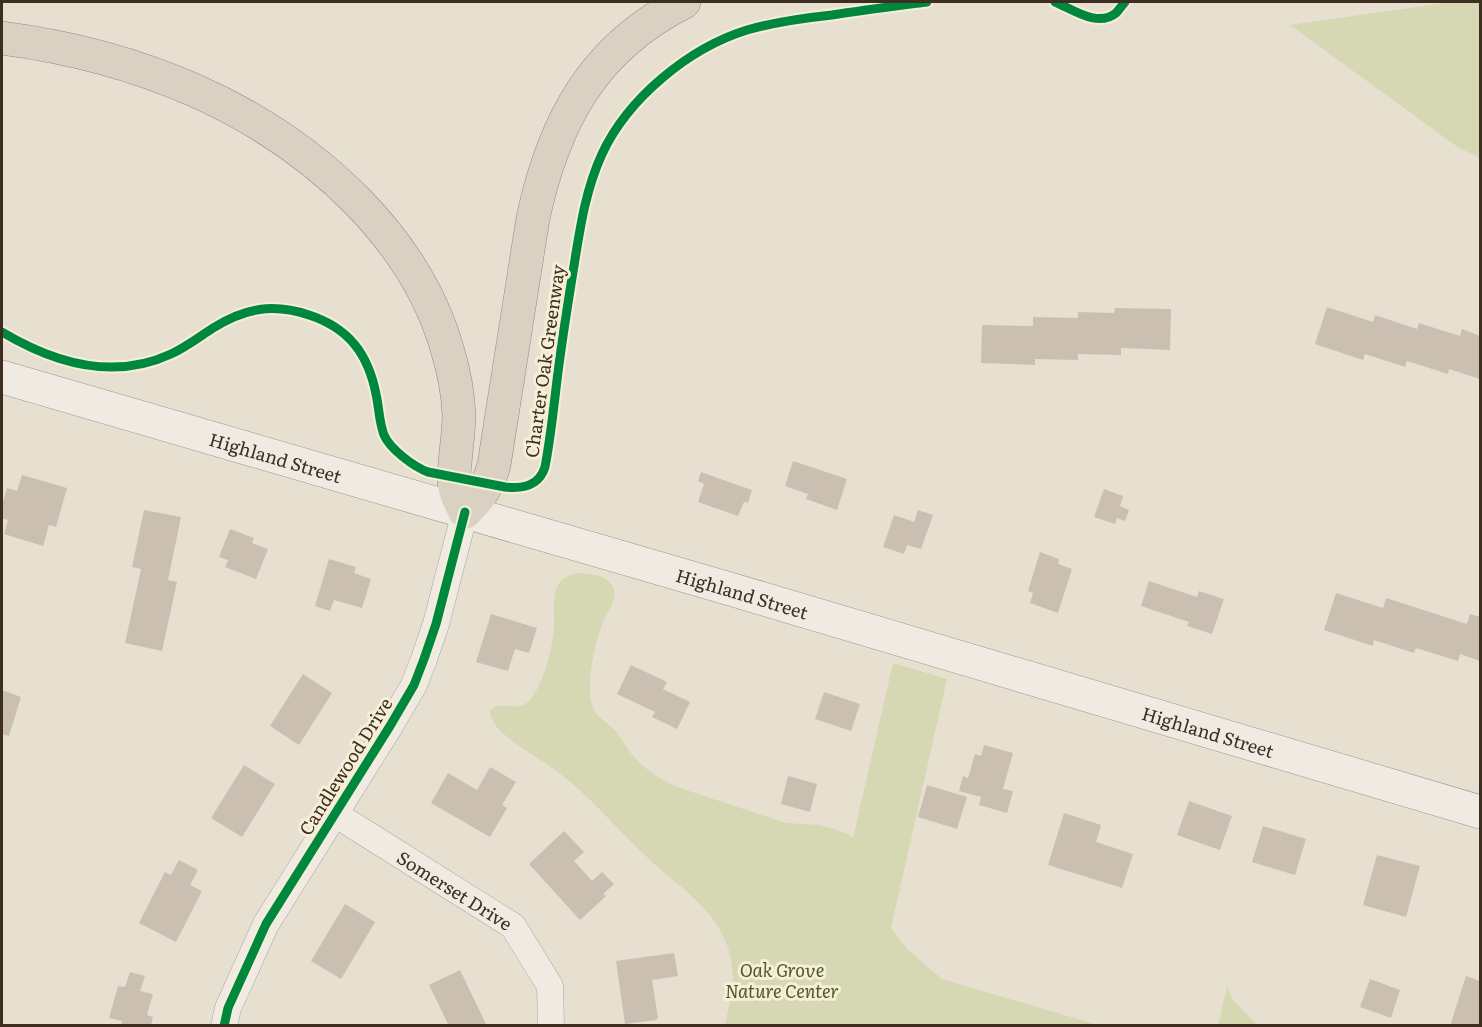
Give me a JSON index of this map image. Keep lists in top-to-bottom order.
{
  "streets": {
    "main road": ["Highland Street"],
    "street": ["Candlewood Drive", "Somerset Drive"],
    "cycle path": ["Charter Oak Greenway"]
  },
  "crossings": [
    ["Highland Street", "Candlewood Drive"],
    ["Candlewood Drive", "Somerset Drive"]
  ],
  "parks": ["Oak Grove Nature Center"]
}
